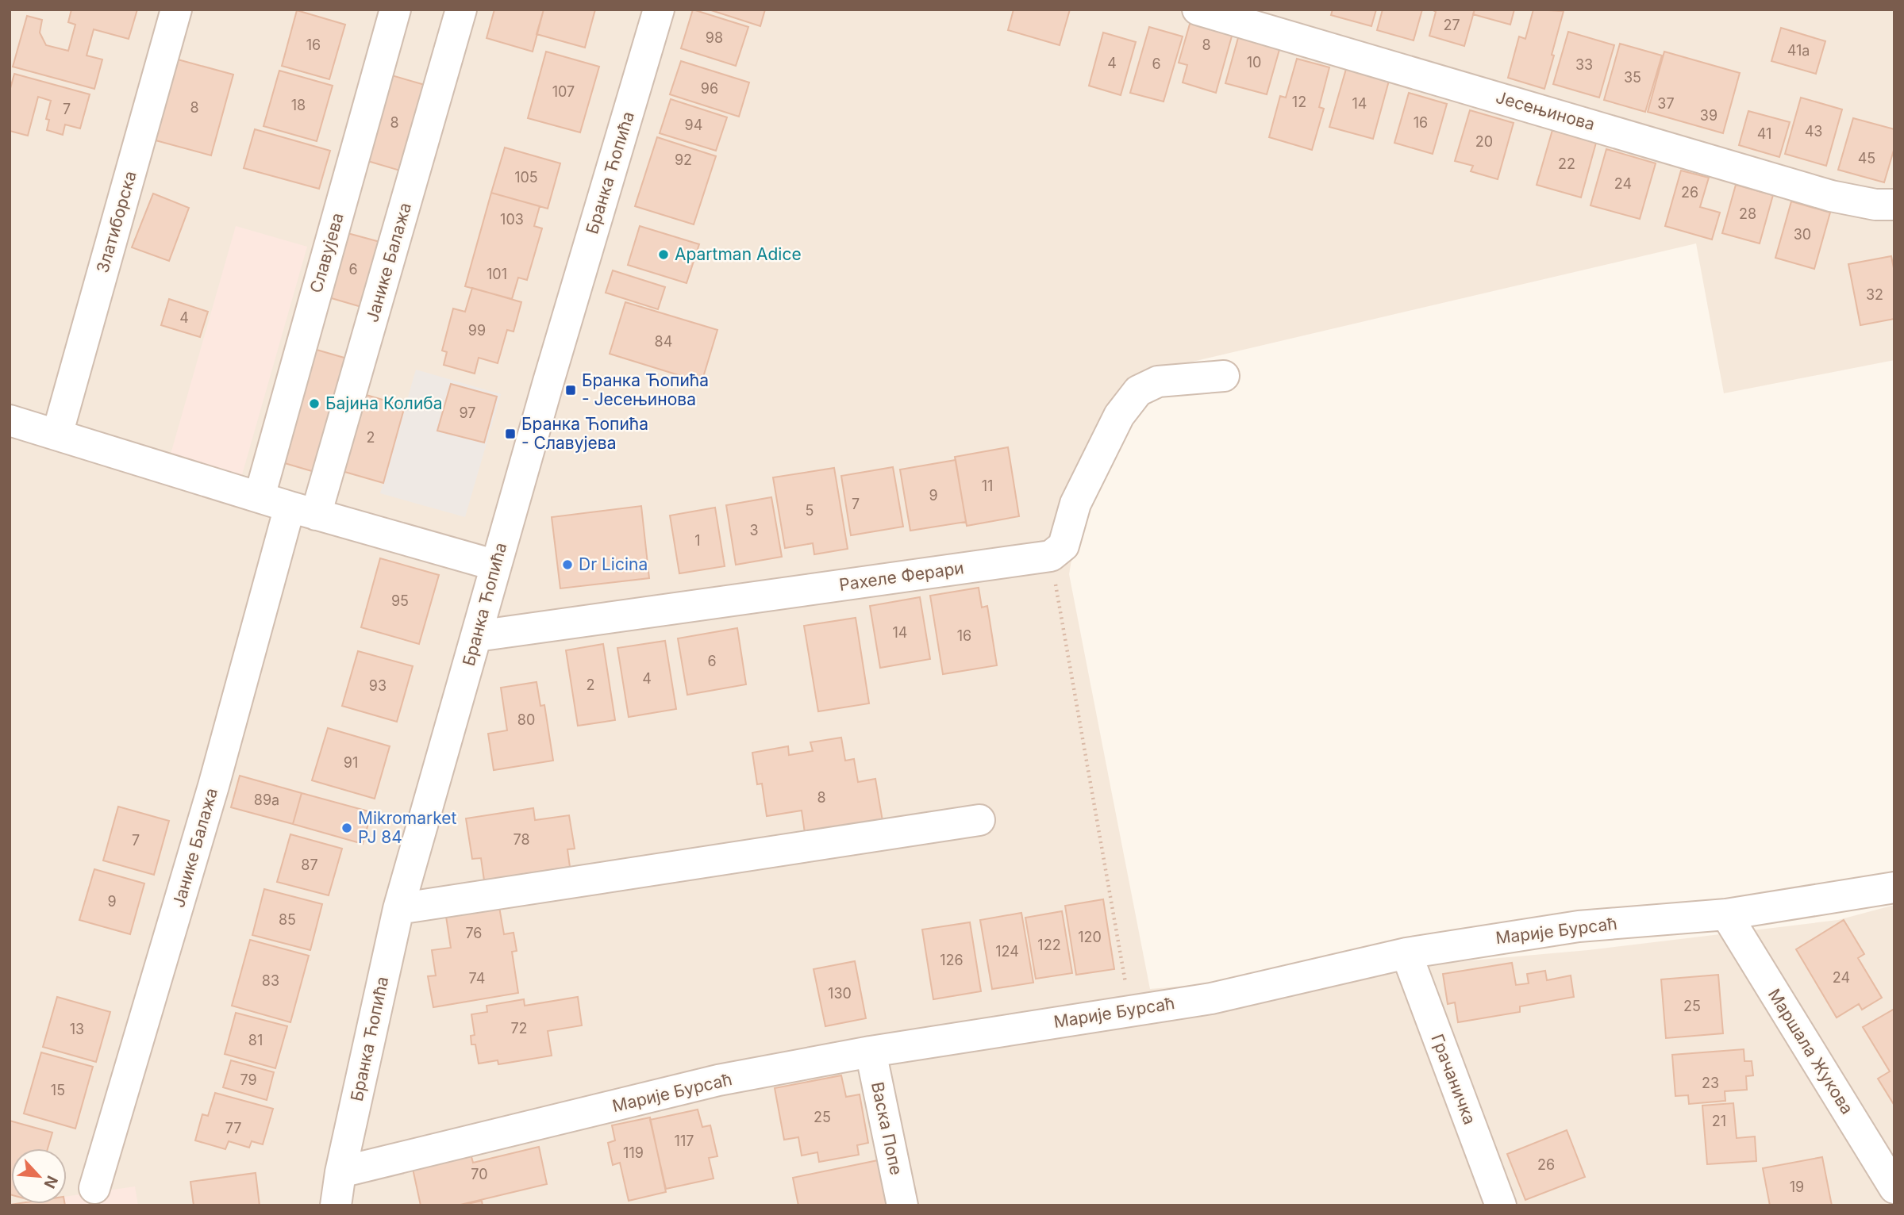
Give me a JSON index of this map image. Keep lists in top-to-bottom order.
{
  "streets": {
    "street": [
      "Јесењинова",
      "Бранка Ћопића",
      "Златиборска",
      "Славујева",
      "Јанике Балажа",
      "Рахеле Ферари",
      "Марије Бурсаћ",
      "Маршала Жукова",
      "Грачаничка",
      "Васка Попе"
    ]
  },
  "crossings": [
    ["Бранка Ћопића", "Рахеле Ферари"],
    ["Бранка Ћопића", "Марије Бурсаћ"],
    ["Марије Бурсаћ", "Маршала Жукова"],
    ["Марије Бурсаћ", "Грачаничка"],
    ["Марије Бурсаћ", "Васка Попе"]
  ],
  "places": {
    "other": [
      "Apartman Adice",
      "Бајина Колиба",
      "Dr Licina",
      "Mikromarket PJ 84"
    ],
    "transit": ["Бранка Ћопића - Јесењинова", "Бранка Ћопића - Славујева"]
  },
  "house_numbers": [
    "27",
    "98",
    "16",
    "8",
    "41a",
    "10",
    "4",
    "6",
    "33",
    "35",
    "96",
    "107",
    "12",
    "14",
    "37",
    "18",
    "8",
    "7",
    "39",
    "8",
    "16",
    "94",
    "43",
    "41",
    "20",
    "45",
    "92",
    "22",
    "105",
    "24",
    "26",
    "28",
    "103",
    "30",
    "6",
    "101",
    "32",
    "4",
    "99",
    "84",
    "97",
    "2",
    "11",
    "9",
    "7",
    "5",
    "3",
    "1",
    "95",
    "14",
    "16",
    "6",
    "4",
    "2",
    "93",
    "80",
    "91",
    "8",
    "89a",
    "78",
    "7",
    "87",
    "9",
    "85",
    "76",
    "120",
    "122",
    "124",
    "126",
    "24",
    "74",
    "83",
    "130",
    "25",
    "72",
    "13",
    "81",
    "79",
    "23",
    "15",
    "25",
    "21",
    "77",
    "117",
    "119",
    "26",
    "70",
    "19"
  ],
  "north": "bottom right"
}
